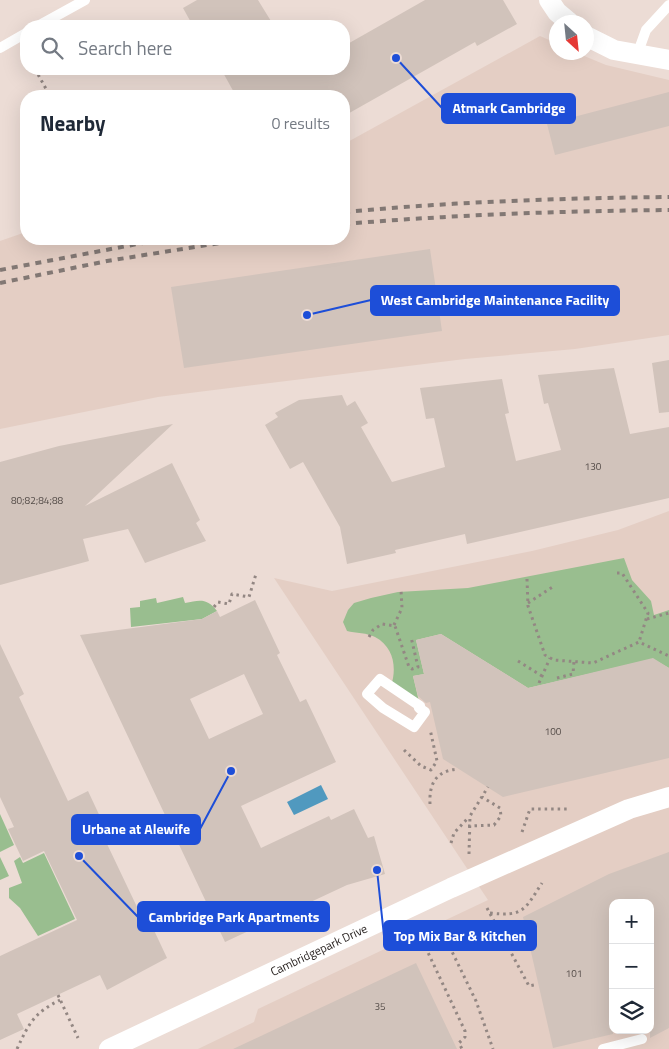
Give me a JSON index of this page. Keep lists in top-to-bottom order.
{
  "streets": {
    "street": ["Cambridgepark Drive"]
  },
  "places": [
    "Atmark Cambridge",
    "West Cambridge Maintenance Facility",
    "Urbane at Alewife",
    "Cambridge Park Apartments",
    "Top Mix Bar & Kitchen"
  ],
  "house_numbers": [
    "130",
    "80;82;84;88",
    "100",
    "101",
    "35"
  ],
  "north": "bottom right",
  "page": {
    "search": "Search here",
    "heading": ["Nearby", "0 results"],
    "map_buttons": ["+", "−"]
  }
}
